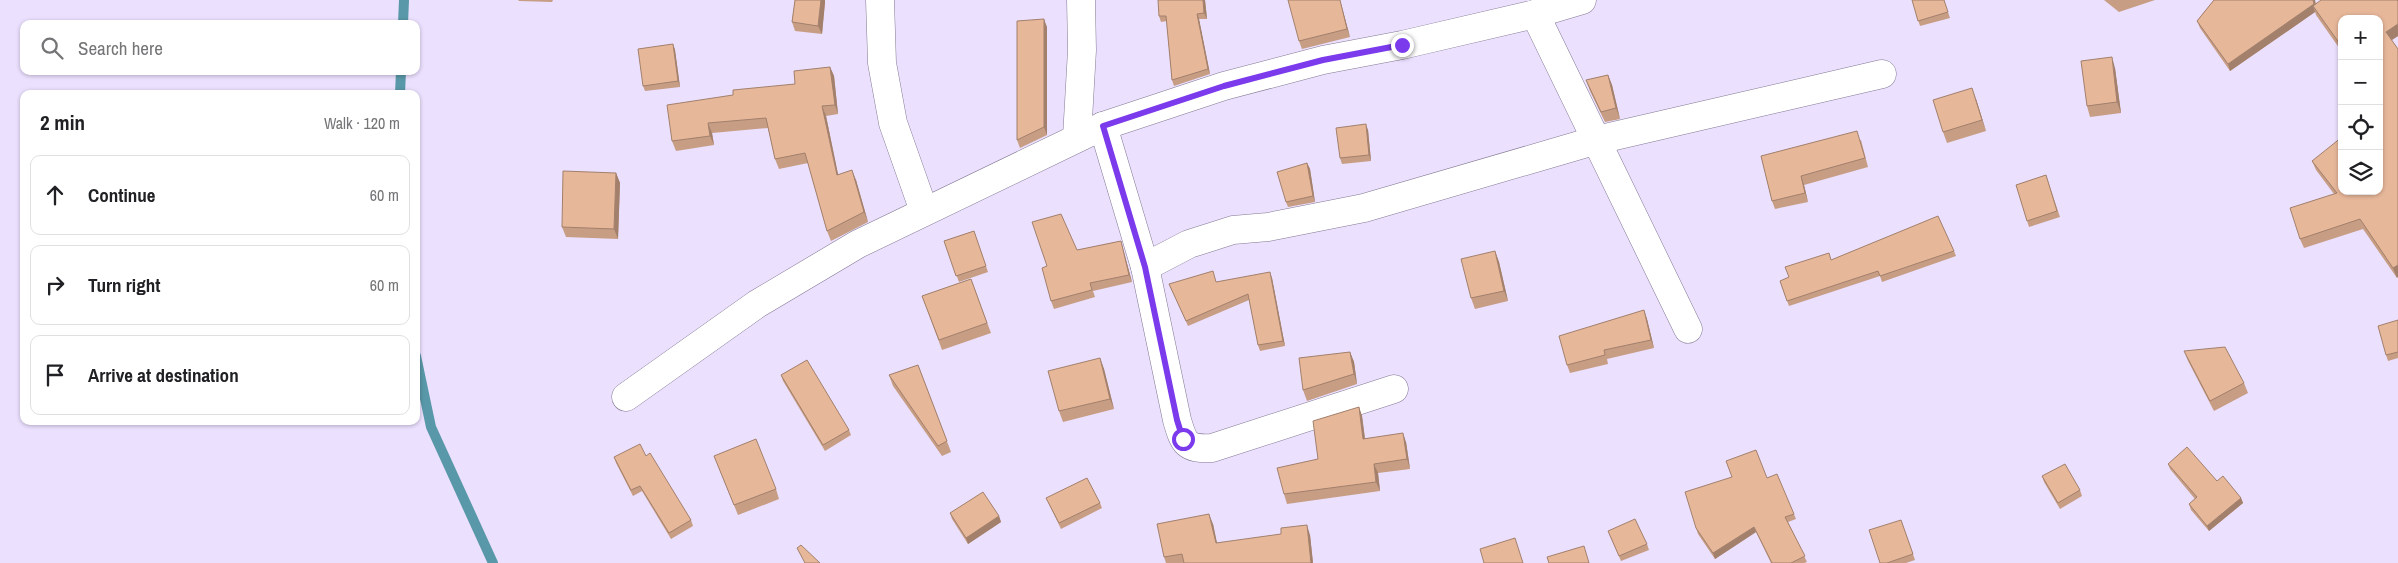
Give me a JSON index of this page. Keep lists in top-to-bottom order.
{
  "page": {
    "map_buttons": ["+", "−"],
    "search": "Search here",
    "heading": ["2 min", "Walk · 120 m"],
    "list": [
      ["Continue", "60 m"],
      ["Turn right", "60 m"],
      "Arrive at destination"
    ]
  }
}
